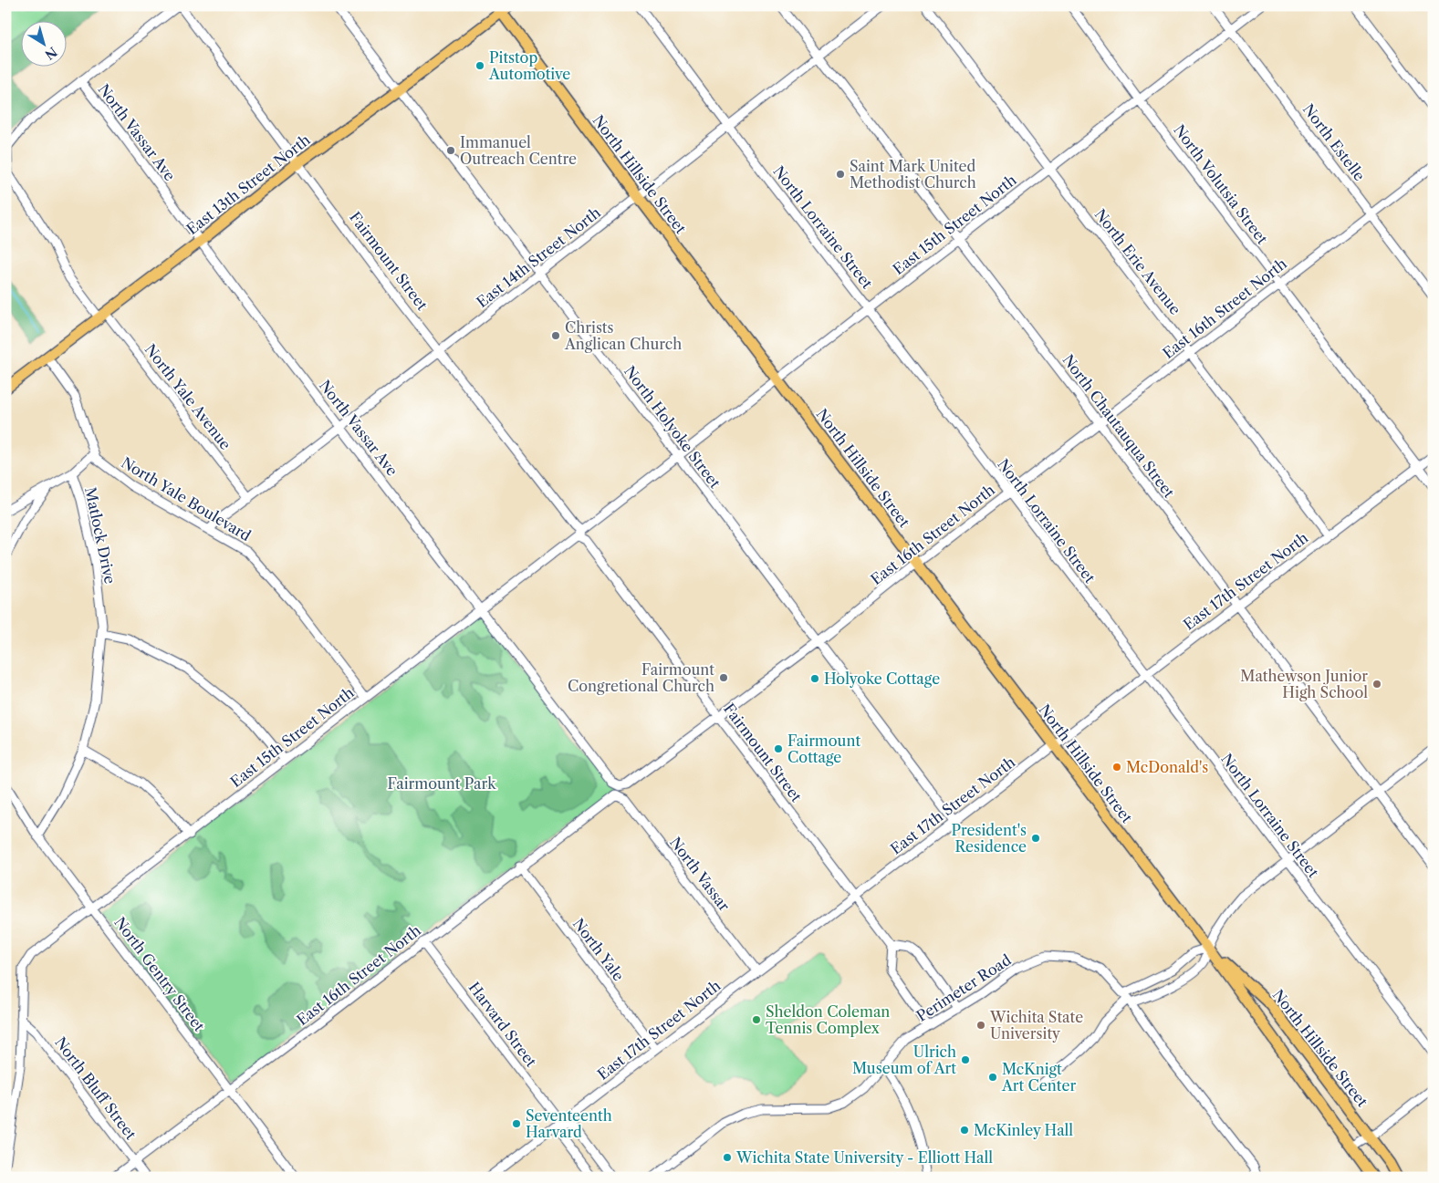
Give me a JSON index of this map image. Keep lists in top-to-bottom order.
{
  "streets": {
    "main road": ["North Hillside Street", "East 13th Street North"],
    "street": [
      "North Vassar Ave",
      "North Estelle",
      "North Volutsia Street",
      "East 15th Street North",
      "North Lorraine Street",
      "East 14th Street North",
      "Fairmount Street",
      "North Erie Avenue",
      "East 16th Street North",
      "North Yale Avenue",
      "North Chautauqua Street",
      "North Holyoke Street",
      "North Yale Boulevard",
      "Matlock Drive",
      "East 17th Street North",
      "North Vassar",
      "North Yale",
      "North Gentry Street",
      "Perimeter Road",
      "Harvard Street",
      "North Bluff Street"
    ]
  },
  "crossings": [
    ["North Vassar Ave", "East 13th Street North"],
    ["North Vassar Ave", "East 15th Street North"],
    ["North Vassar Ave", "East 14th Street North"],
    ["North Vassar Ave", "East 16th Street North"],
    ["North Vassar Ave", "North Yale Avenue"],
    ["North Vassar Ave", "North Vassar"],
    ["North Estelle", "East 15th Street North"],
    ["North Estelle", "East 16th Street North"],
    ["North Hillside Street", "East 13th Street North"],
    ["North Hillside Street", "East 15th Street North"],
    ["North Hillside Street", "East 14th Street North"],
    ["North Hillside Street", "East 16th Street North"],
    ["North Hillside Street", "East 17th Street North"],
    ["East 13th Street North", "Fairmount Street"],
    ["East 13th Street North", "North Yale Avenue"],
    ["East 13th Street North", "North Holyoke Street"],
    ["North Volutsia Street", "East 15th Street North"],
    ["North Volutsia Street", "East 16th Street North"],
    ["North Volutsia Street", "East 17th Street North"],
    ["East 15th Street North", "North Lorraine Street"],
    ["East 15th Street North", "Fairmount Street"],
    ["East 15th Street North", "North Erie Avenue"],
    ["East 15th Street North", "North Chautauqua Street"],
    ["East 15th Street North", "North Holyoke Street"],
    ["East 15th Street North", "North Yale Boulevard"],
    ["East 15th Street North", "North Gentry Street"],
    ["East 15th Street North", "North Bluff Street"],
    ["North Lorraine Street", "East 14th Street North"],
    ["North Lorraine Street", "East 16th Street North"],
    ["North Lorraine Street", "East 17th Street North"],
    ["East 14th Street North", "Fairmount Street"],
    ["East 14th Street North", "North Yale Avenue"],
    ["East 14th Street North", "North Chautauqua Street"],
    ["East 14th Street North", "North Holyoke Street"],
    ["East 14th Street North", "North Yale Boulevard"],
    ["Fairmount Street", "East 16th Street North"],
    ["Fairmount Street", "East 17th Street North"],
    ["North Erie Avenue", "East 16th Street North"],
    ["North Erie Avenue", "East 17th Street North"],
    ["East 16th Street North", "North Chautauqua Street"],
    ["East 16th Street North", "North Holyoke Street"],
    ["East 16th Street North", "North Vassar"],
    ["East 16th Street North", "North Yale"],
    ["East 16th Street North", "North Gentry Street"],
    ["East 16th Street North", "Harvard Street"],
    ["East 16th Street North", "North Bluff Street"],
    ["North Chautauqua Street", "East 17th Street North"],
    ["North Holyoke Street", "East 17th Street North"],
    ["Matlock Drive", "North Gentry Street"],
    ["East 17th Street North", "North Vassar"],
    ["East 17th Street North", "North Yale"],
    ["East 17th Street North", "Harvard Street"]
  ],
  "parks": ["Fairmount Park"],
  "places": [
    "Pitstop Automotive",
    "Immanuel Outreach Centre",
    "Saint Mark United Methodist Church",
    "Christs Anglican Church",
    "Fairmount Congretional Church",
    "Holyoke Cottage",
    "Mathewson Junior High School",
    "Fairmount Cottage",
    "McDonald's",
    "President's Residence",
    "Sheldon Coleman Tennis Complex",
    "Wichita State University",
    "Ulrich Museum of Art",
    "McKnigt Art Center",
    "Seventeenth Harvard",
    "McKinley Hall",
    "Wichita State University - Elliott Hall"
  ],
  "north": "bottom right"
}
